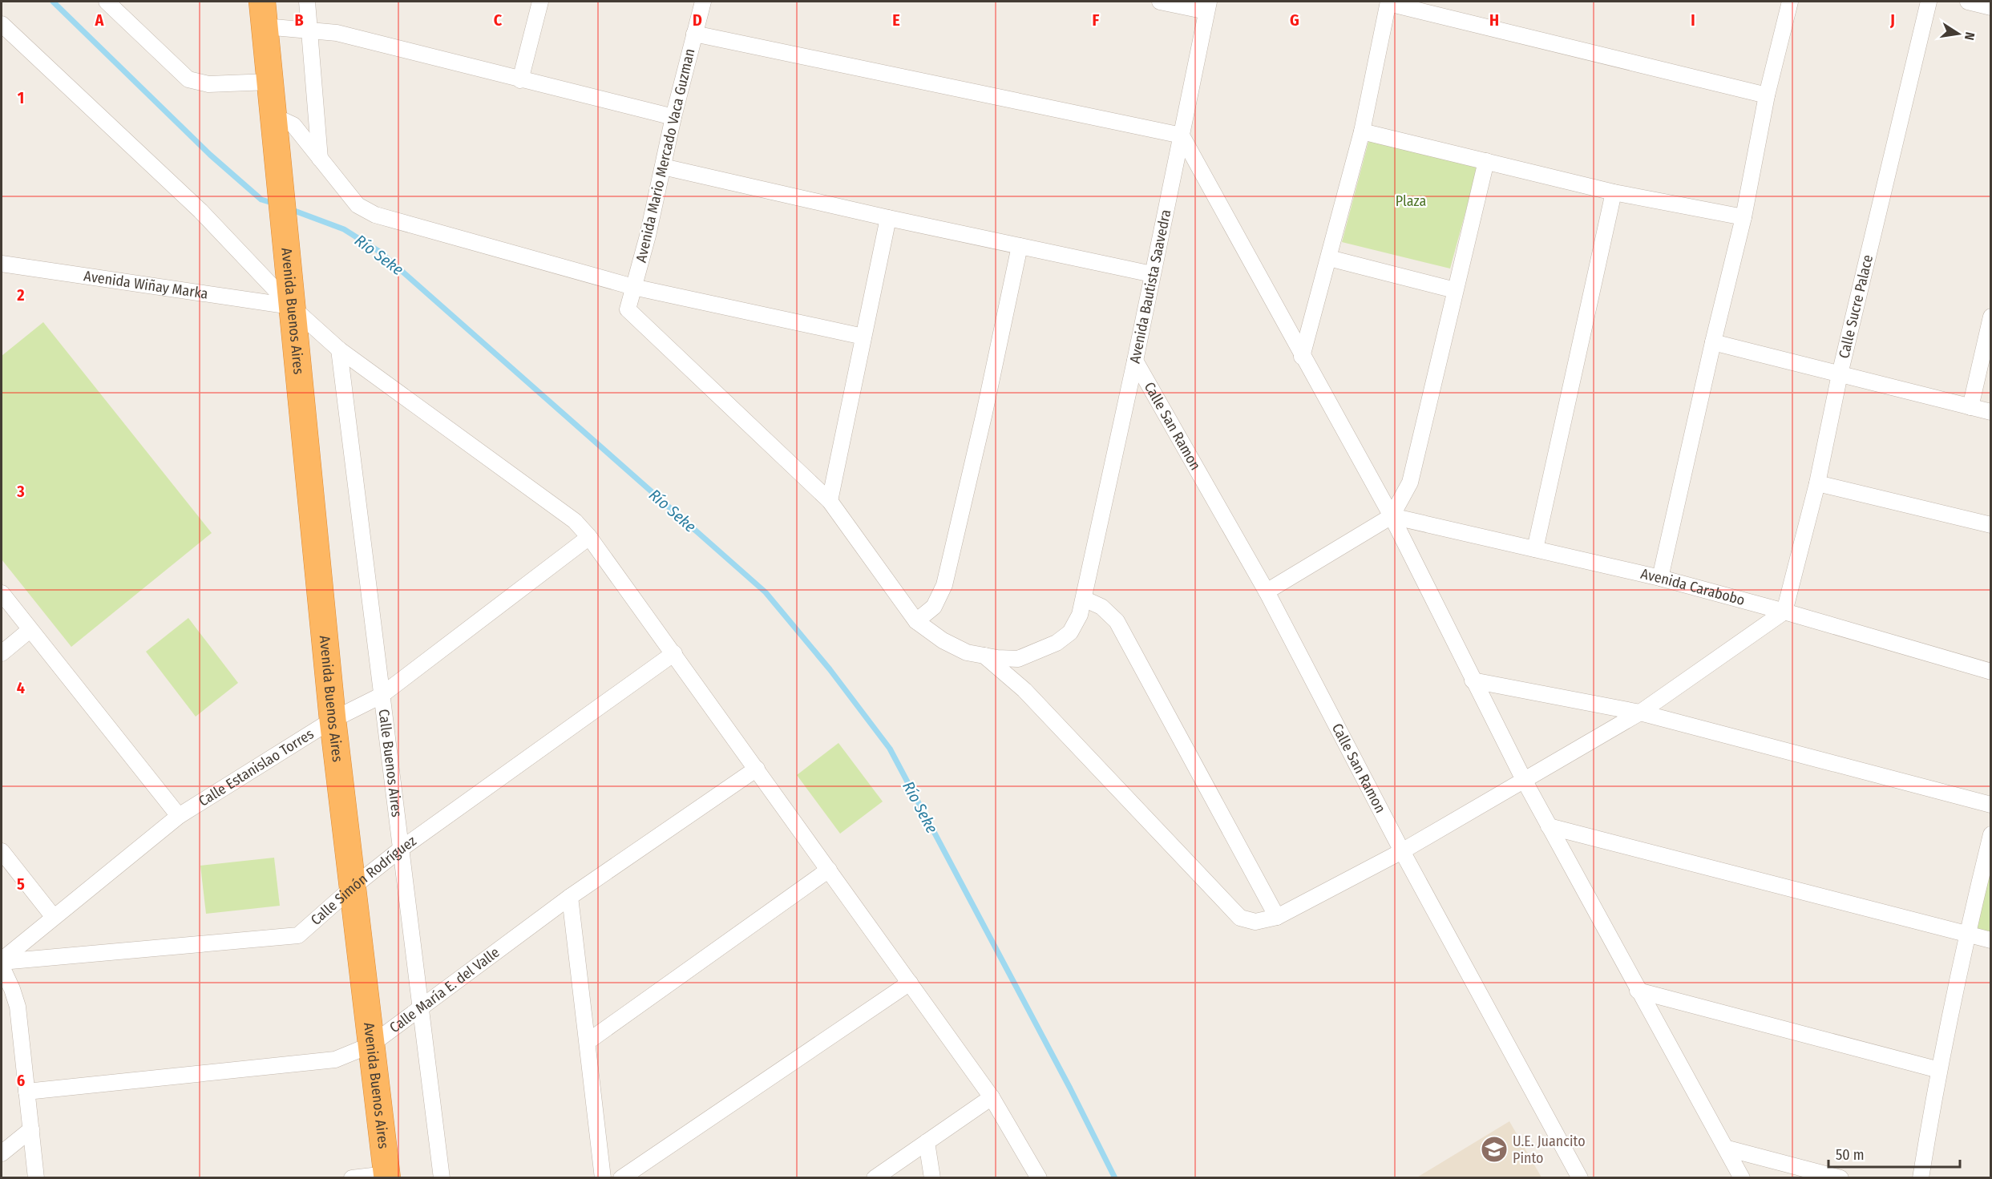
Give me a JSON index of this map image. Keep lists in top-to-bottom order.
{
  "streets": {
    "highway": ["Avenida Buenos Aires"],
    "street": [
      "Avenida Mario Mercado Vaca Guzman",
      "Avenida Wiñay Marka",
      "Avenida Bautista Saavedra",
      "Calle Sucre Palace",
      "Calle San Ramon",
      "Avenida Carabobo",
      "Calle Buenos Aires",
      "Calle Estanislao Torres",
      "Calle Simón Rodríguez",
      "Calle María E. del Valle"
    ]
  },
  "crossings": [
    ["Avenida Mario Mercado Vaca Guzman", "Avenida Bautista Saavedra"],
    ["Avenida Wiñay Marka", "Avenida Buenos Aires"],
    ["Avenida Bautista Saavedra", "Calle San Ramon"],
    ["Calle Sucre Palace", "Avenida Carabobo"],
    ["Avenida Buenos Aires", "Calle Estanislao Torres"],
    ["Avenida Buenos Aires", "Calle Simón Rodríguez"],
    ["Avenida Buenos Aires", "Calle María E. del Valle"],
    ["Calle Buenos Aires", "Calle Estanislao Torres"],
    ["Calle Buenos Aires", "Calle Simón Rodríguez"],
    ["Calle Buenos Aires", "Calle María E. del Valle"],
    ["Calle Estanislao Torres", "Calle Simón Rodríguez"]
  ],
  "water": ["Río Seke"],
  "parks": ["Plaza"],
  "places": {
    "school or university": ["U.E. Juancito Pinto"]
  },
  "scale_bar": "50 m",
  "north": "right",
  "grid": {
    "columns": [
      "A",
      "B",
      "C",
      "D",
      "E",
      "F",
      "G",
      "H",
      "I",
      "J"
    ],
    "rows": [
      "1",
      "2",
      "3",
      "4",
      "5",
      "6"
    ]
  }
}
